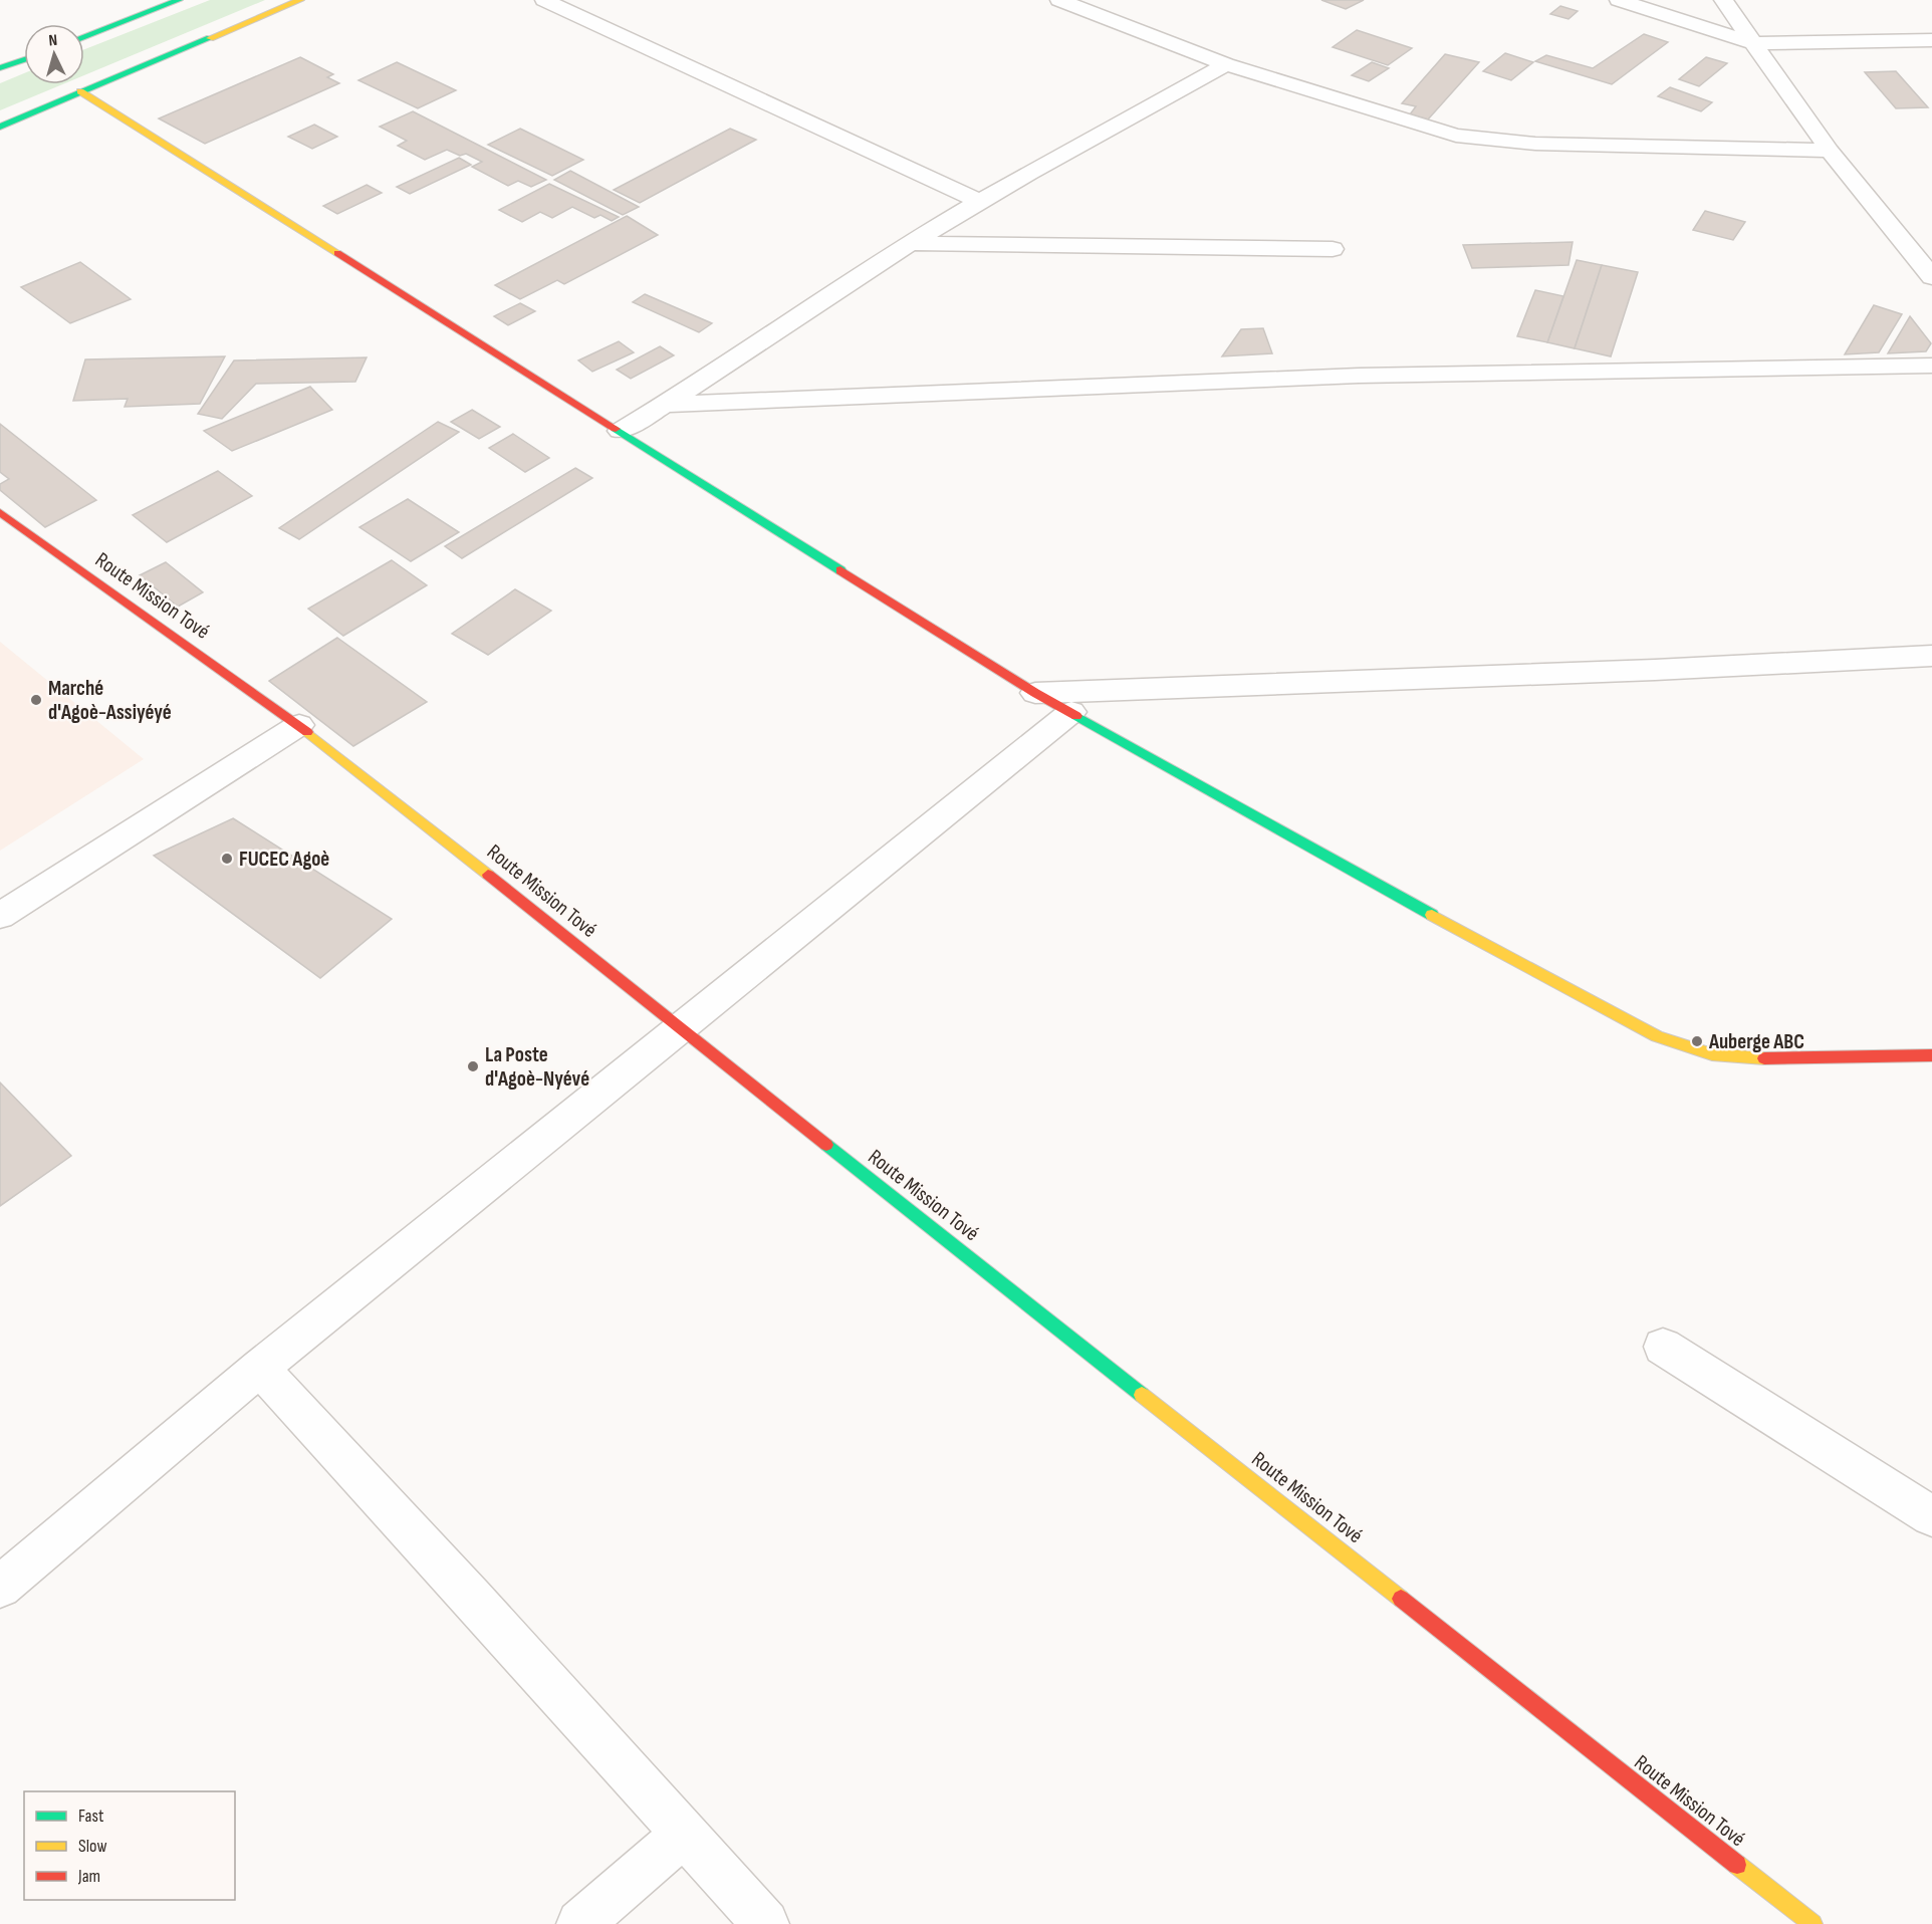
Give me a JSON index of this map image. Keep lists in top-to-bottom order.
{
  "streets": {
    "street": ["Route Mission Tové"]
  },
  "places": [
    "Marché d'Agoè-Assiyéyé",
    "FUCEC Agoè",
    "Auberge ABC",
    "La Poste d'Agoè-Nyévé"
  ],
  "legend": ["Fast", "Slow", "Jam"],
  "north": "top"
}
